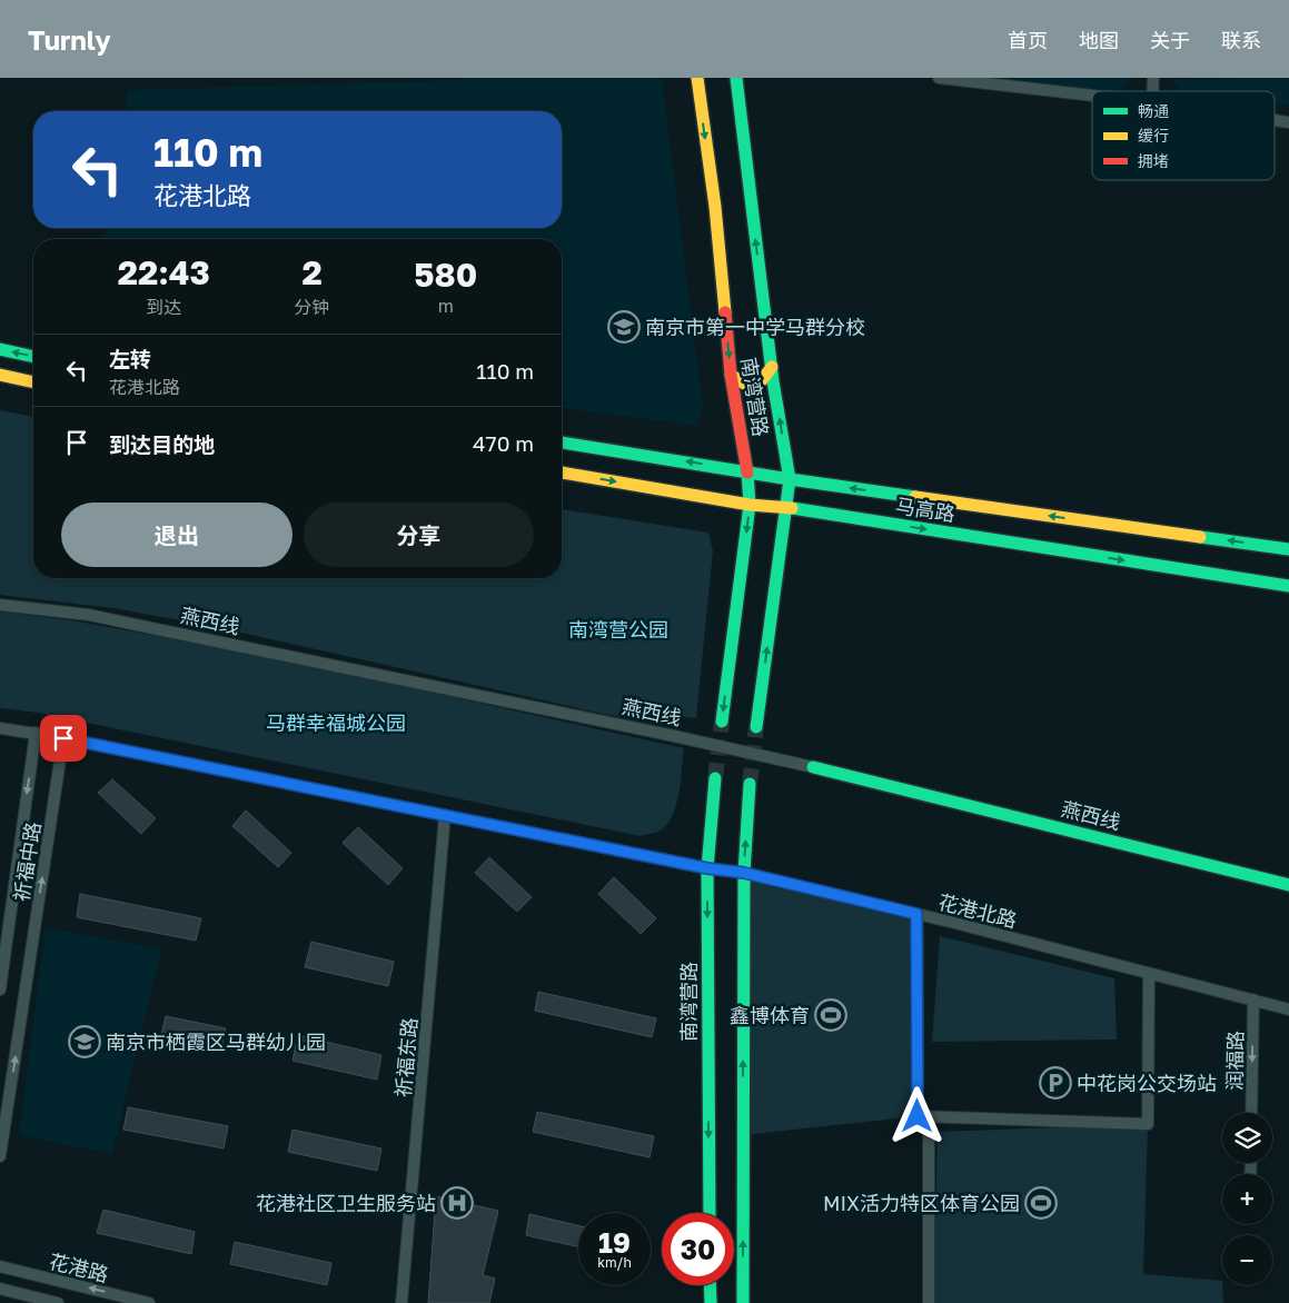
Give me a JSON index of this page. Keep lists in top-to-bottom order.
{
  "streets": {
    "main road": ["南湾营路", "马高路", "燕西线"],
    "street": [
      "祈福中路",
      "花港北路",
      "祈福东路",
      "润福路",
      "花港路"
    ]
  },
  "crossings": [
    ["南湾营路", "马高路"],
    ["南湾营路", "花港北路"],
    ["祈福中路", "花港北路"],
    ["花港北路", "祈福东路"],
    ["花港北路", "润福路"]
  ],
  "one_way": ["润福路"],
  "parks": ["南湾营公园", "马群幸福城公园"],
  "places": {
    "school or university": ["南京市第一中学马群分校", "南京市栖霞区马群幼儿园"],
    "sports": ["鑫博体育", "MIX活力特区体育公园"],
    "parking": ["中花岗公交场站"],
    "hospital": ["花港社区卫生服务站"]
  },
  "legend": ["畅通", "缓行", "拥堵"],
  "page": {
    "header": "Turnly",
    "nav": [
      "首页",
      "地图",
      "关于",
      "联系"
    ],
    "turn": ["110 m", "花港北路"],
    "eta": [
      "22:43",
      "到达",
      "2",
      "分钟",
      "580",
      "m"
    ],
    "list": [
      {
        "name": "左转",
        "note": "花港北路",
        "value": "110 m"
      },
      {
        "name": "到达目的地",
        "value": "470 m"
      }
    ],
    "buttons": ["退出", "分享"],
    "map_buttons": ["+", "−"],
    "speed": "19 km/h",
    "limit": "30"
  }
}
